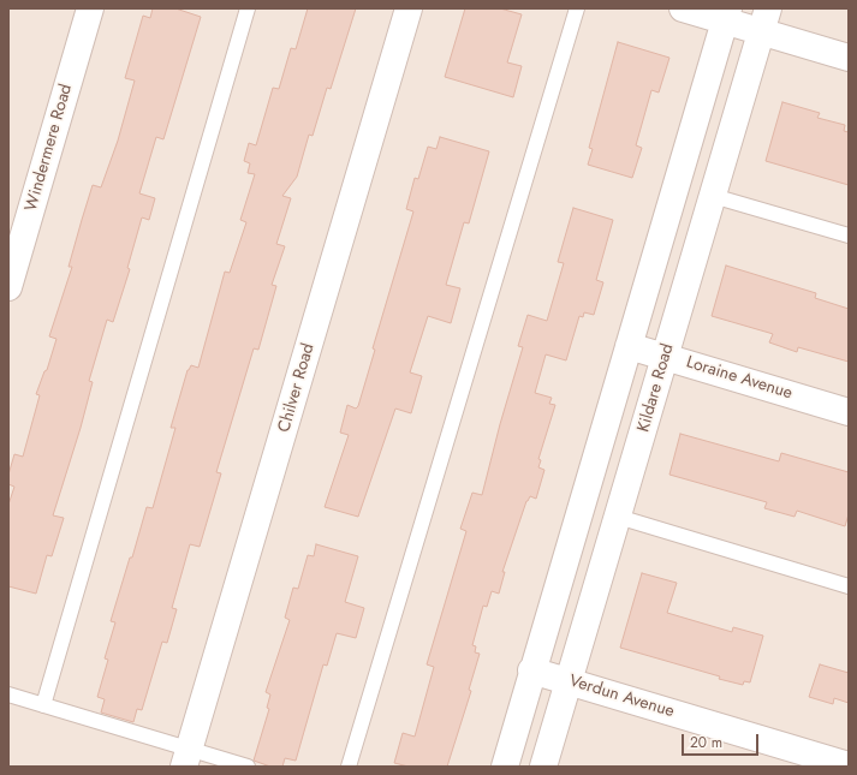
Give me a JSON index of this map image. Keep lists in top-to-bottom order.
{
  "streets": {
    "street": [
      "Windermere Road",
      "Loraine Avenue",
      "Chilver Road",
      "Kildare Road",
      "Verdun Avenue"
    ]
  },
  "crossings": [
    ["Loraine Avenue", "Kildare Road"],
    ["Kildare Road", "Verdun Avenue"]
  ],
  "scale_bar": "20 m"
}
